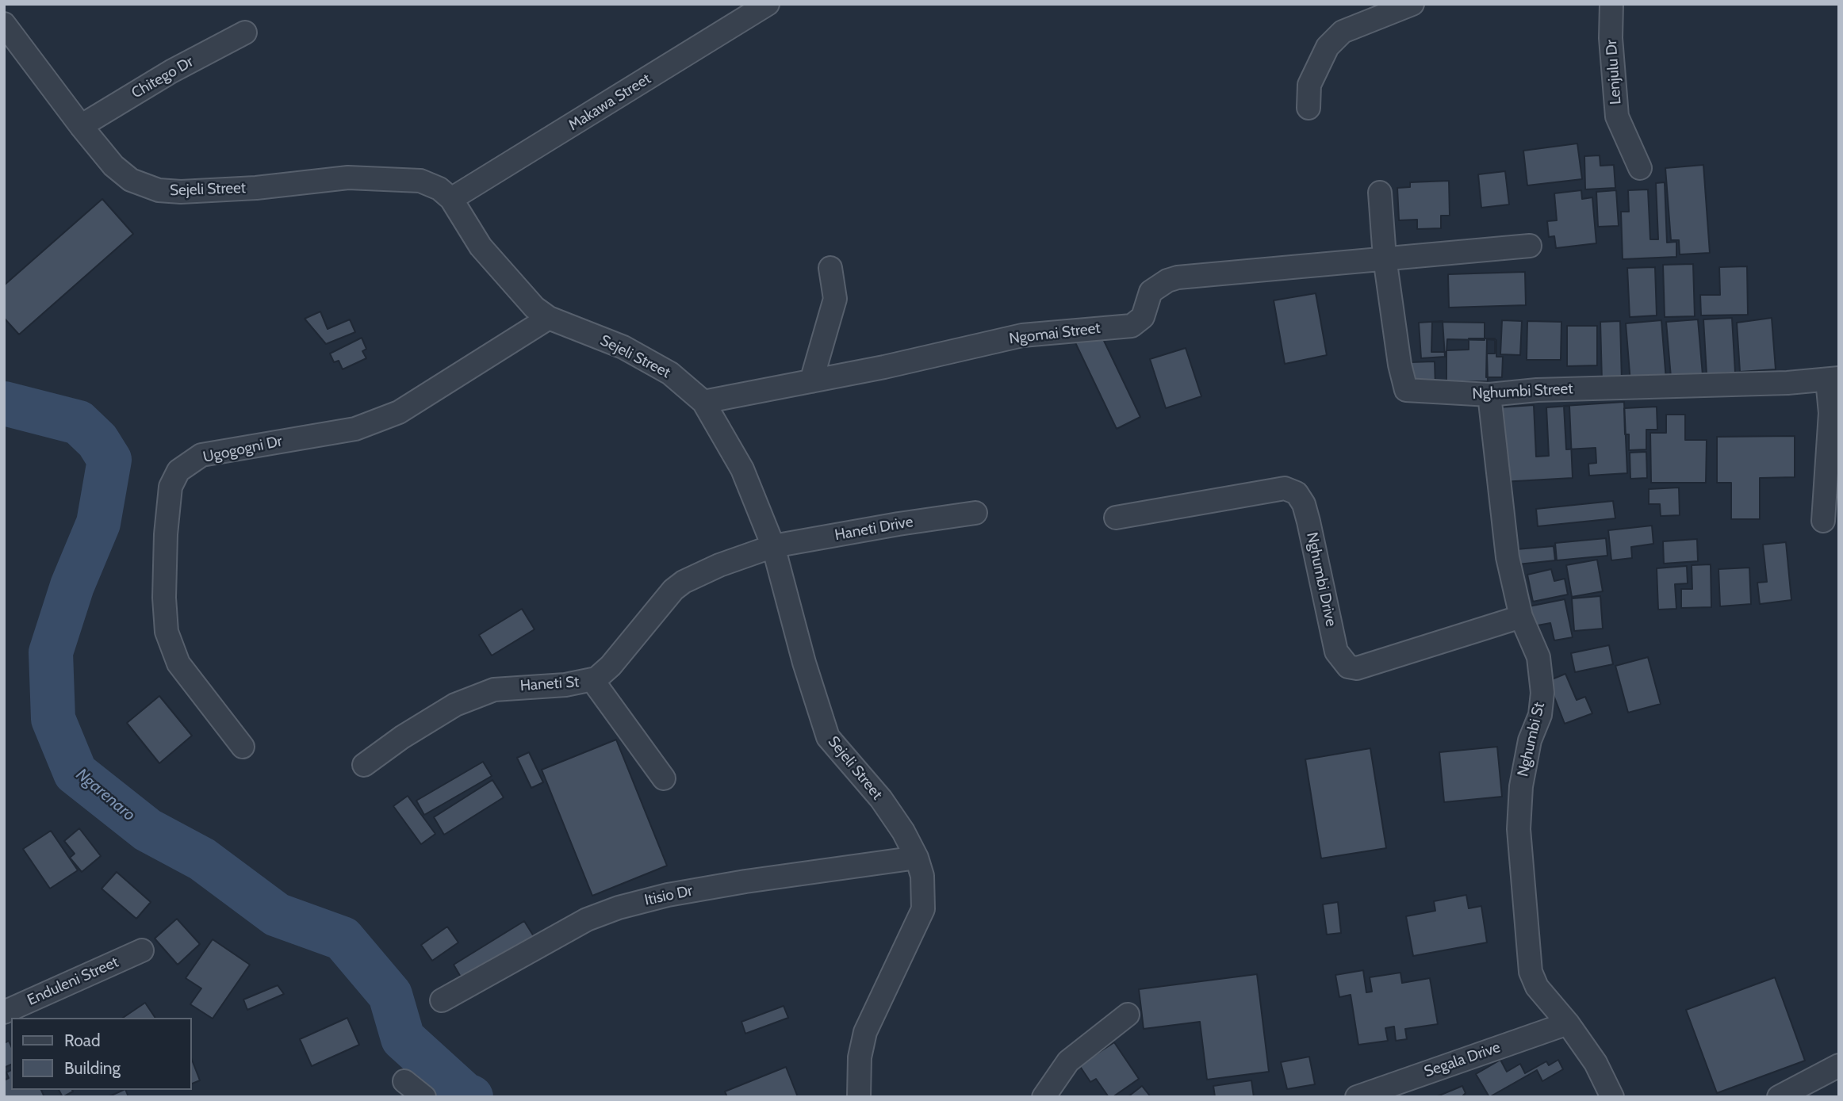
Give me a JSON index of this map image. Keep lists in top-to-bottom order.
{
  "streets": {
    "street": [
      "Lenjulu Dr",
      "Chitego Dr",
      "Makawa Street",
      "Sejeli Street",
      "Ngomai Street",
      "Nghumbi Street",
      "Ugogogni Dr",
      "Haneti Drive",
      "Nghumbi Drive",
      "Haneti St",
      "Nghumbi St",
      "Itisio Dr",
      "Enduleni Street",
      "Segala Drive"
    ]
  },
  "crossings": [
    ["Chitego Dr", "Sejeli Street"],
    ["Makawa Street", "Sejeli Street"],
    ["Sejeli Street", "Ngomai Street"],
    ["Sejeli Street", "Ugogogni Dr"],
    ["Sejeli Street", "Haneti Drive"],
    ["Sejeli Street", "Haneti St"],
    ["Sejeli Street", "Itisio Dr"],
    ["Ngomai Street", "Nghumbi Street"],
    ["Nghumbi Street", "Nghumbi St"],
    ["Haneti Drive", "Haneti St"],
    ["Nghumbi Drive", "Nghumbi St"],
    ["Nghumbi St", "Segala Drive"]
  ],
  "water": ["Ngarenaro"],
  "legend": ["Road", "Building"]
}
